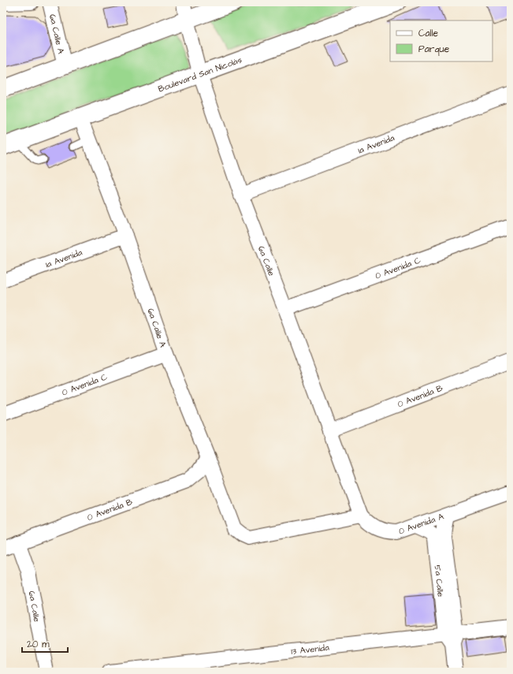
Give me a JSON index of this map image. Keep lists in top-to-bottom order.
{
  "streets": {
    "main road": ["Boulevard San Nicolás"],
    "street": [
      "6a Calle A",
      "1a Avenida",
      "6a Calle",
      "0 Avenida C",
      "0 Avenida B",
      "0 Avenida A",
      "5a Calle",
      "13 Avenida"
    ]
  },
  "crossings": [
    ["6a Calle A", "Boulevard San Nicolás"],
    ["6a Calle A", "1a Avenida"],
    ["6a Calle A", "6a Calle"],
    ["6a Calle A", "0 Avenida C"],
    ["6a Calle A", "0 Avenida B"],
    ["6a Calle A", "0 Avenida A"],
    ["Boulevard San Nicolás", "6a Calle"],
    ["1a Avenida", "6a Calle"],
    ["6a Calle", "0 Avenida C"],
    ["6a Calle", "0 Avenida B"],
    ["6a Calle", "0 Avenida A"],
    ["0 Avenida A", "5a Calle"],
    ["5a Calle", "13 Avenida"]
  ],
  "legend": ["Calle", "Parque"],
  "scale_bar": "20 m"
}
